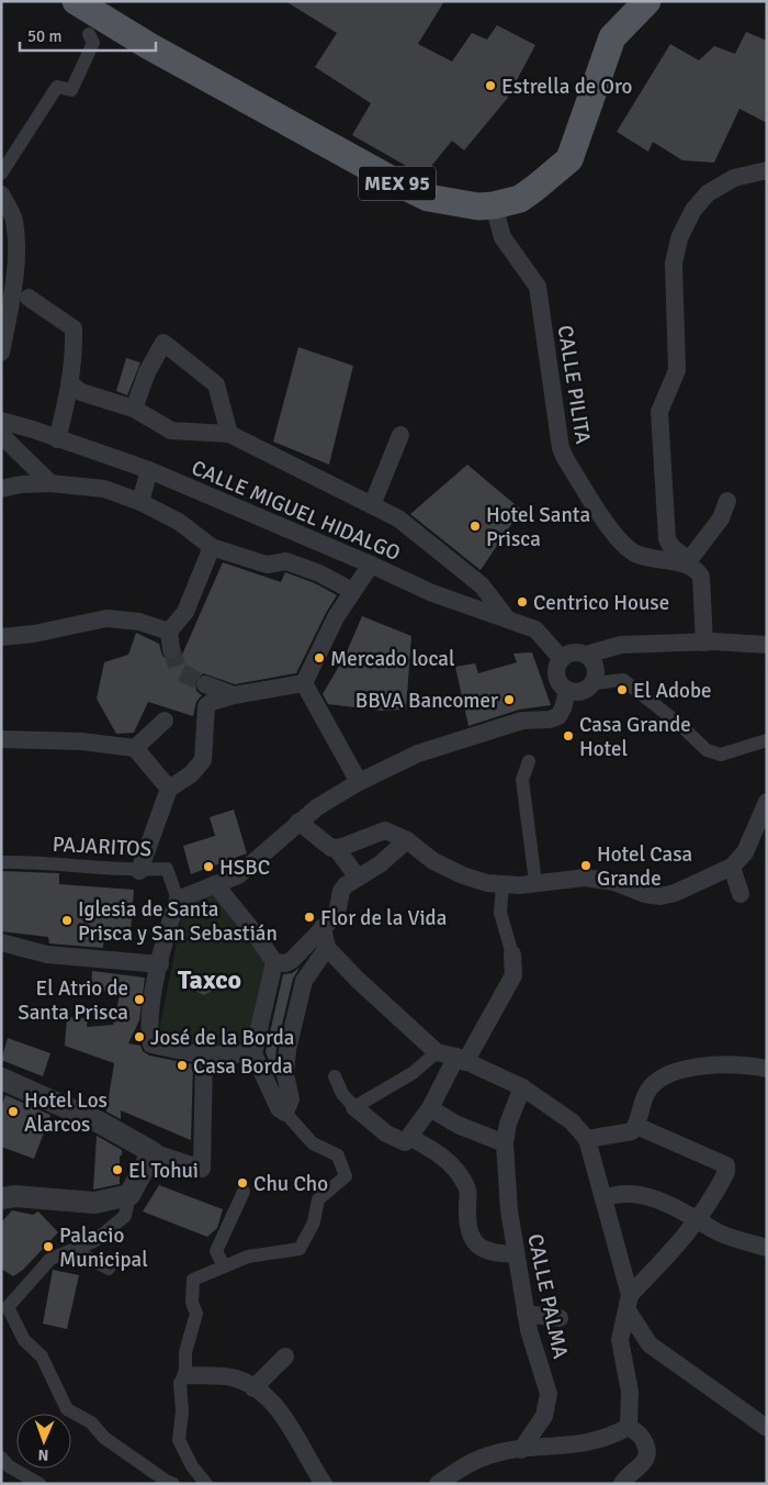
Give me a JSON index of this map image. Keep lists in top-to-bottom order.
{
  "streets": {
    "main road": ["MEX 95"],
    "street": [
      "CALLE PILITA",
      "CALLE MIGUEL HIDALGO",
      "PAJARITOS",
      "CALLE PALMA"
    ]
  },
  "crossings": [
    ["MEX 95", "CALLE PILITA"]
  ],
  "districts": ["Taxco"],
  "places": [
    "Estrella de Oro",
    "Hotel Santa Prisca",
    "Centrico House",
    "Mercado local",
    "El Adobe",
    "BBVA Bancomer",
    "Casa Grande Hotel",
    "Hotel Casa Grande",
    "HSBC",
    "Flor de la Vida",
    "Iglesia de Santa Prisca y San Sebastián",
    "El Atrio de Santa Prisca",
    "José de la Borda",
    "Casa Borda",
    "Hotel Los Alarcos",
    "El Tohui",
    "Chu Cho",
    "Palacio Municipal"
  ],
  "scale_bar": "50 m",
  "north": "bottom"
}
